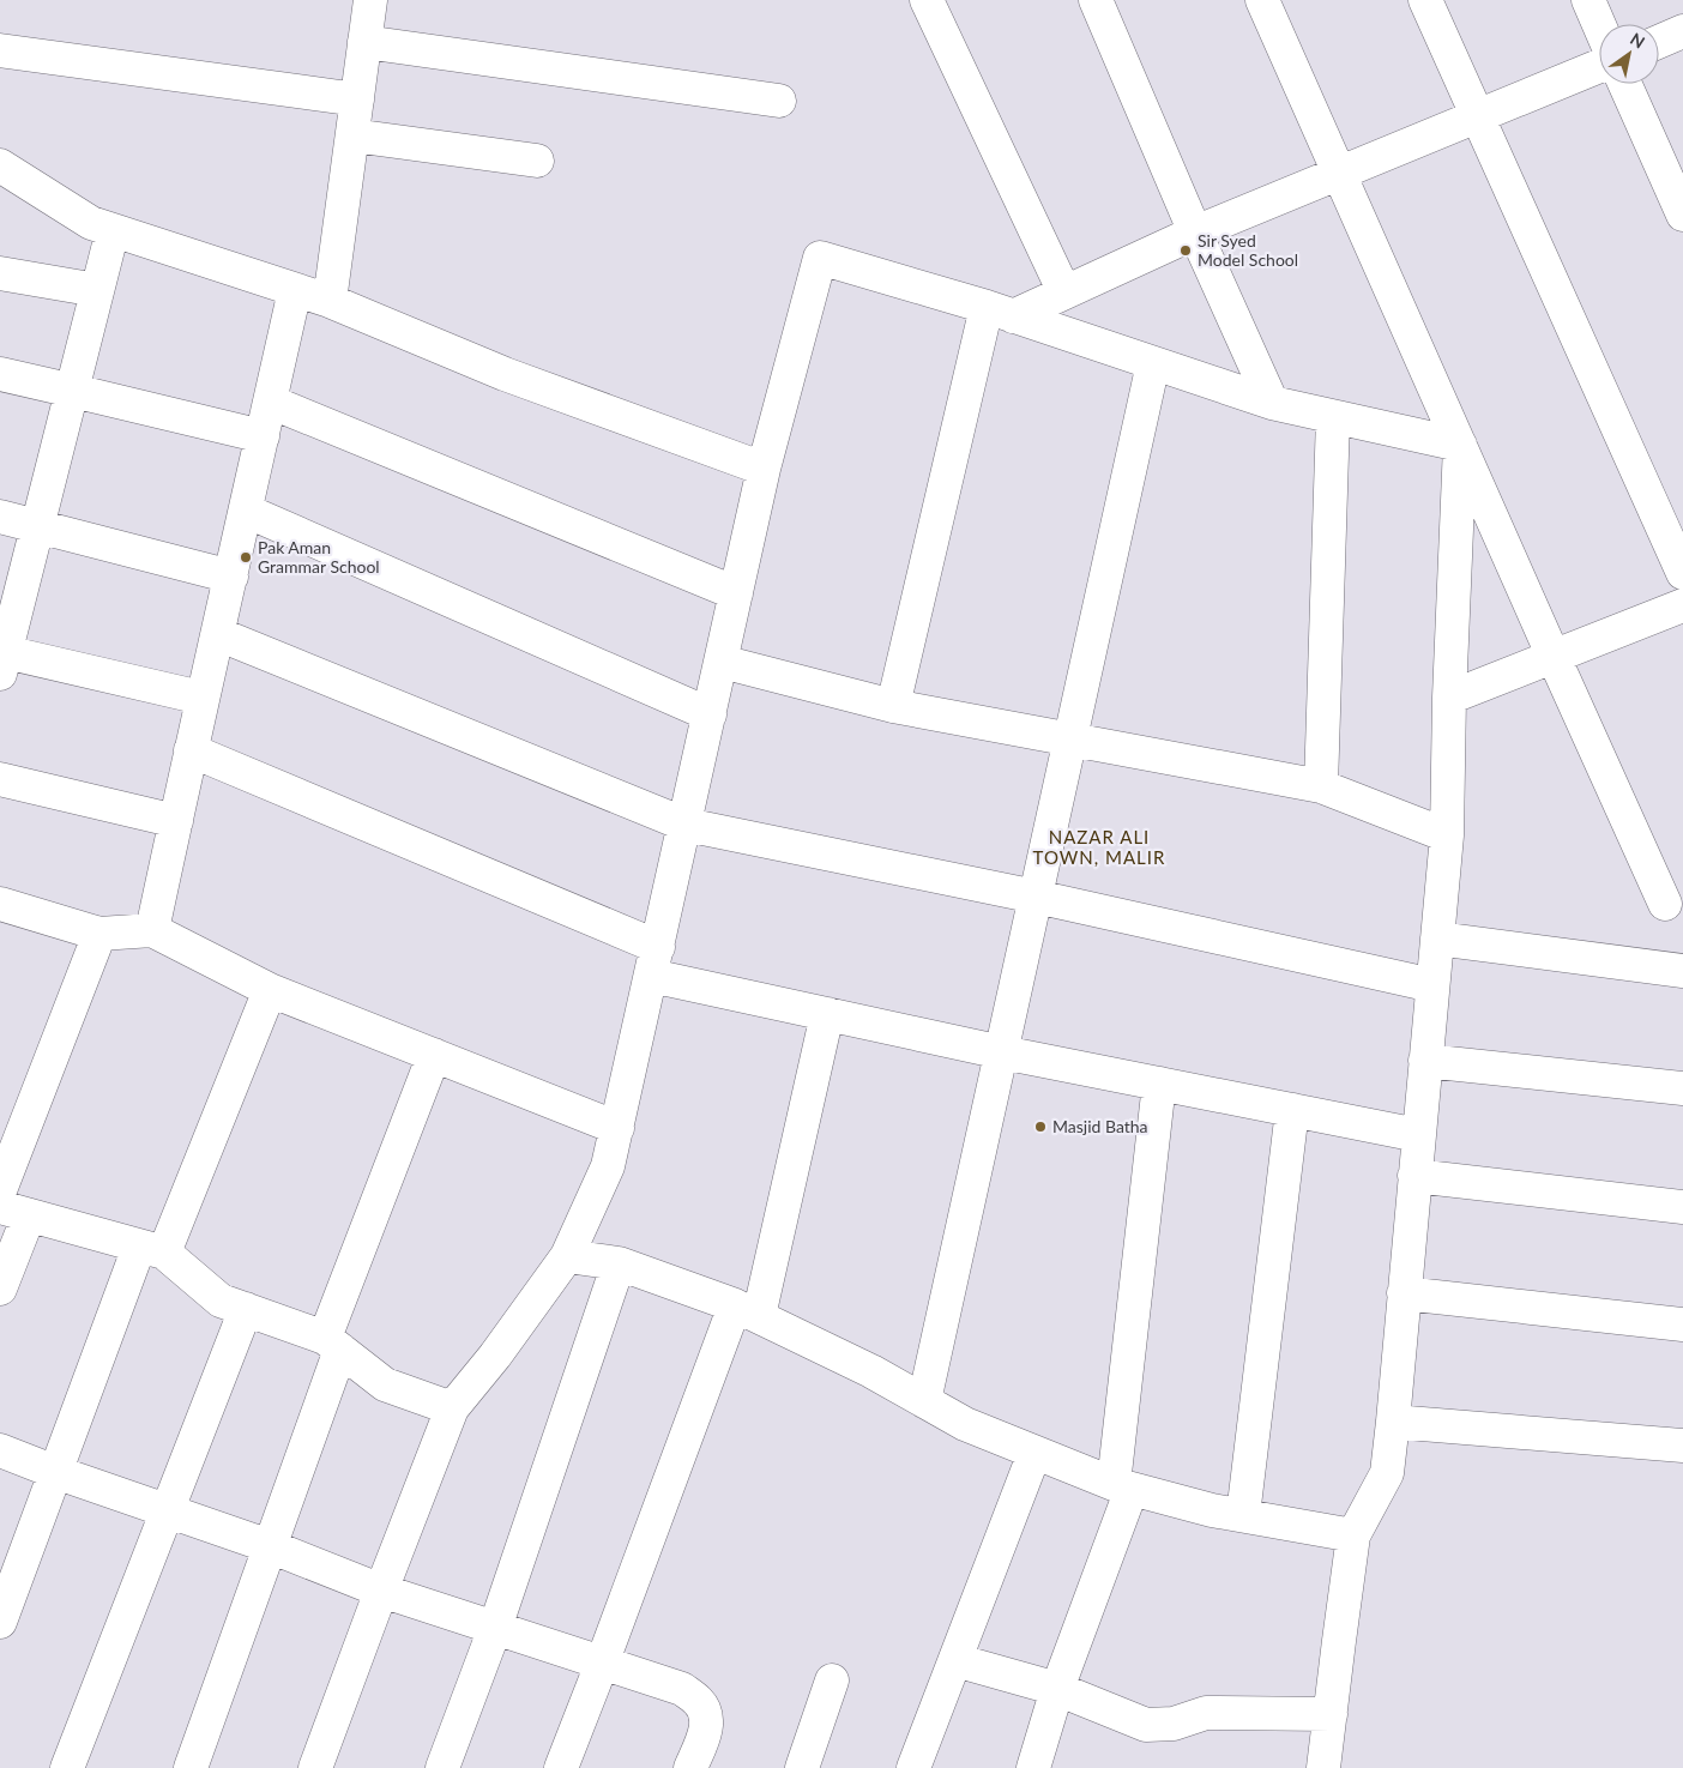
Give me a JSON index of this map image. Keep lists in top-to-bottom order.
{
  "districts": ["NAZAR ALI TOWN, MALIR"],
  "places": ["Sir Syed Model School", "Pak Aman Grammar School", "Masjid Batha"],
  "north": "top right"
}
